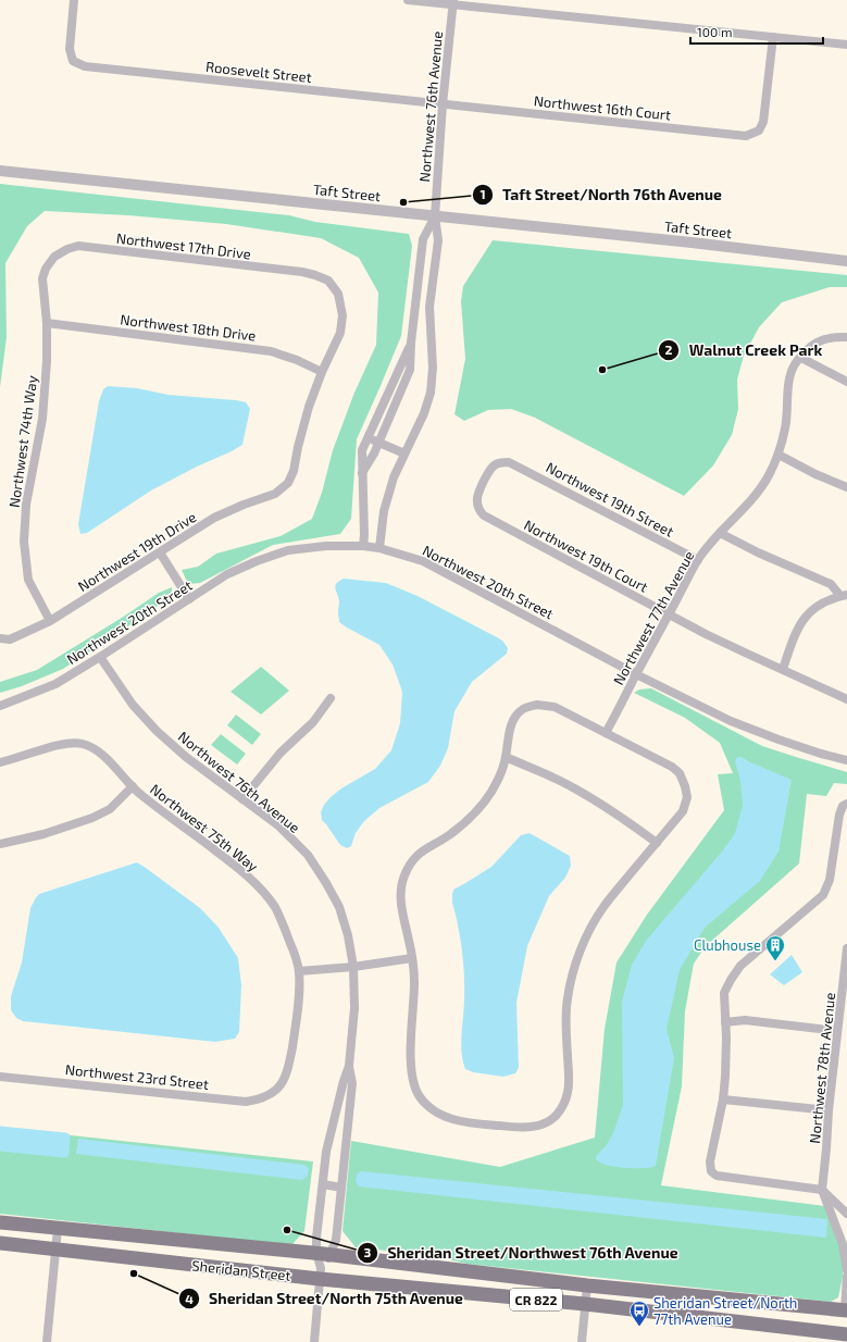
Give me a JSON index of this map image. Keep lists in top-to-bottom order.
{
  "streets": {
    "main road": ["Sheridan Street", "CR 822"],
    "street": [
      "Roosevelt Street",
      "Northwest 76th Avenue",
      "Northwest 16th Court",
      "Taft Street",
      "Northwest 17th Drive",
      "Northwest 18th Drive",
      "Northwest 74th Way",
      "Northwest 19th Street",
      "Northwest 19th Drive",
      "Northwest 19th Court",
      "Northwest 20th Street",
      "Northwest 77th Avenue",
      "Northwest 75th Way",
      "Northwest 78th Avenue",
      "Northwest 23rd Street"
    ]
  },
  "crossings": [
    ["Roosevelt Street", "Northwest 76th Avenue"],
    ["Roosevelt Street", "Northwest 16th Court"],
    ["Northwest 76th Avenue", "Northwest 16th Court"],
    ["Northwest 76th Avenue", "Taft Street"],
    ["Northwest 76th Avenue", "Northwest 20th Street"],
    ["Northwest 76th Avenue", "Sheridan Street"],
    ["Northwest 17th Drive", "Northwest 18th Drive"],
    ["Northwest 17th Drive", "Northwest 74th Way"],
    ["Northwest 17th Drive", "Northwest 19th Drive"],
    ["Northwest 18th Drive", "Northwest 74th Way"],
    ["Northwest 18th Drive", "Northwest 19th Drive"],
    ["Northwest 74th Way", "Northwest 19th Drive"],
    ["Northwest 19th Street", "Northwest 19th Court"],
    ["Northwest 19th Street", "Northwest 77th Avenue"],
    ["Northwest 19th Court", "Northwest 77th Avenue"],
    ["Northwest 20th Street", "Northwest 77th Avenue"],
    ["Northwest 75th Way", "Northwest 23rd Street"]
  ],
  "places": {
    "other": [
      "Taft Street/North 76th Avenue",
      "Walnut Creek Park",
      "Sheridan Street/Northwest 76th Avenue",
      "Sheridan Street/North 75th Avenue"
    ],
    "building": ["Clubhouse"],
    "bus stop": ["Sheridan Street/North 77th Avenue"]
  },
  "scale_bar": "100 m"
}
